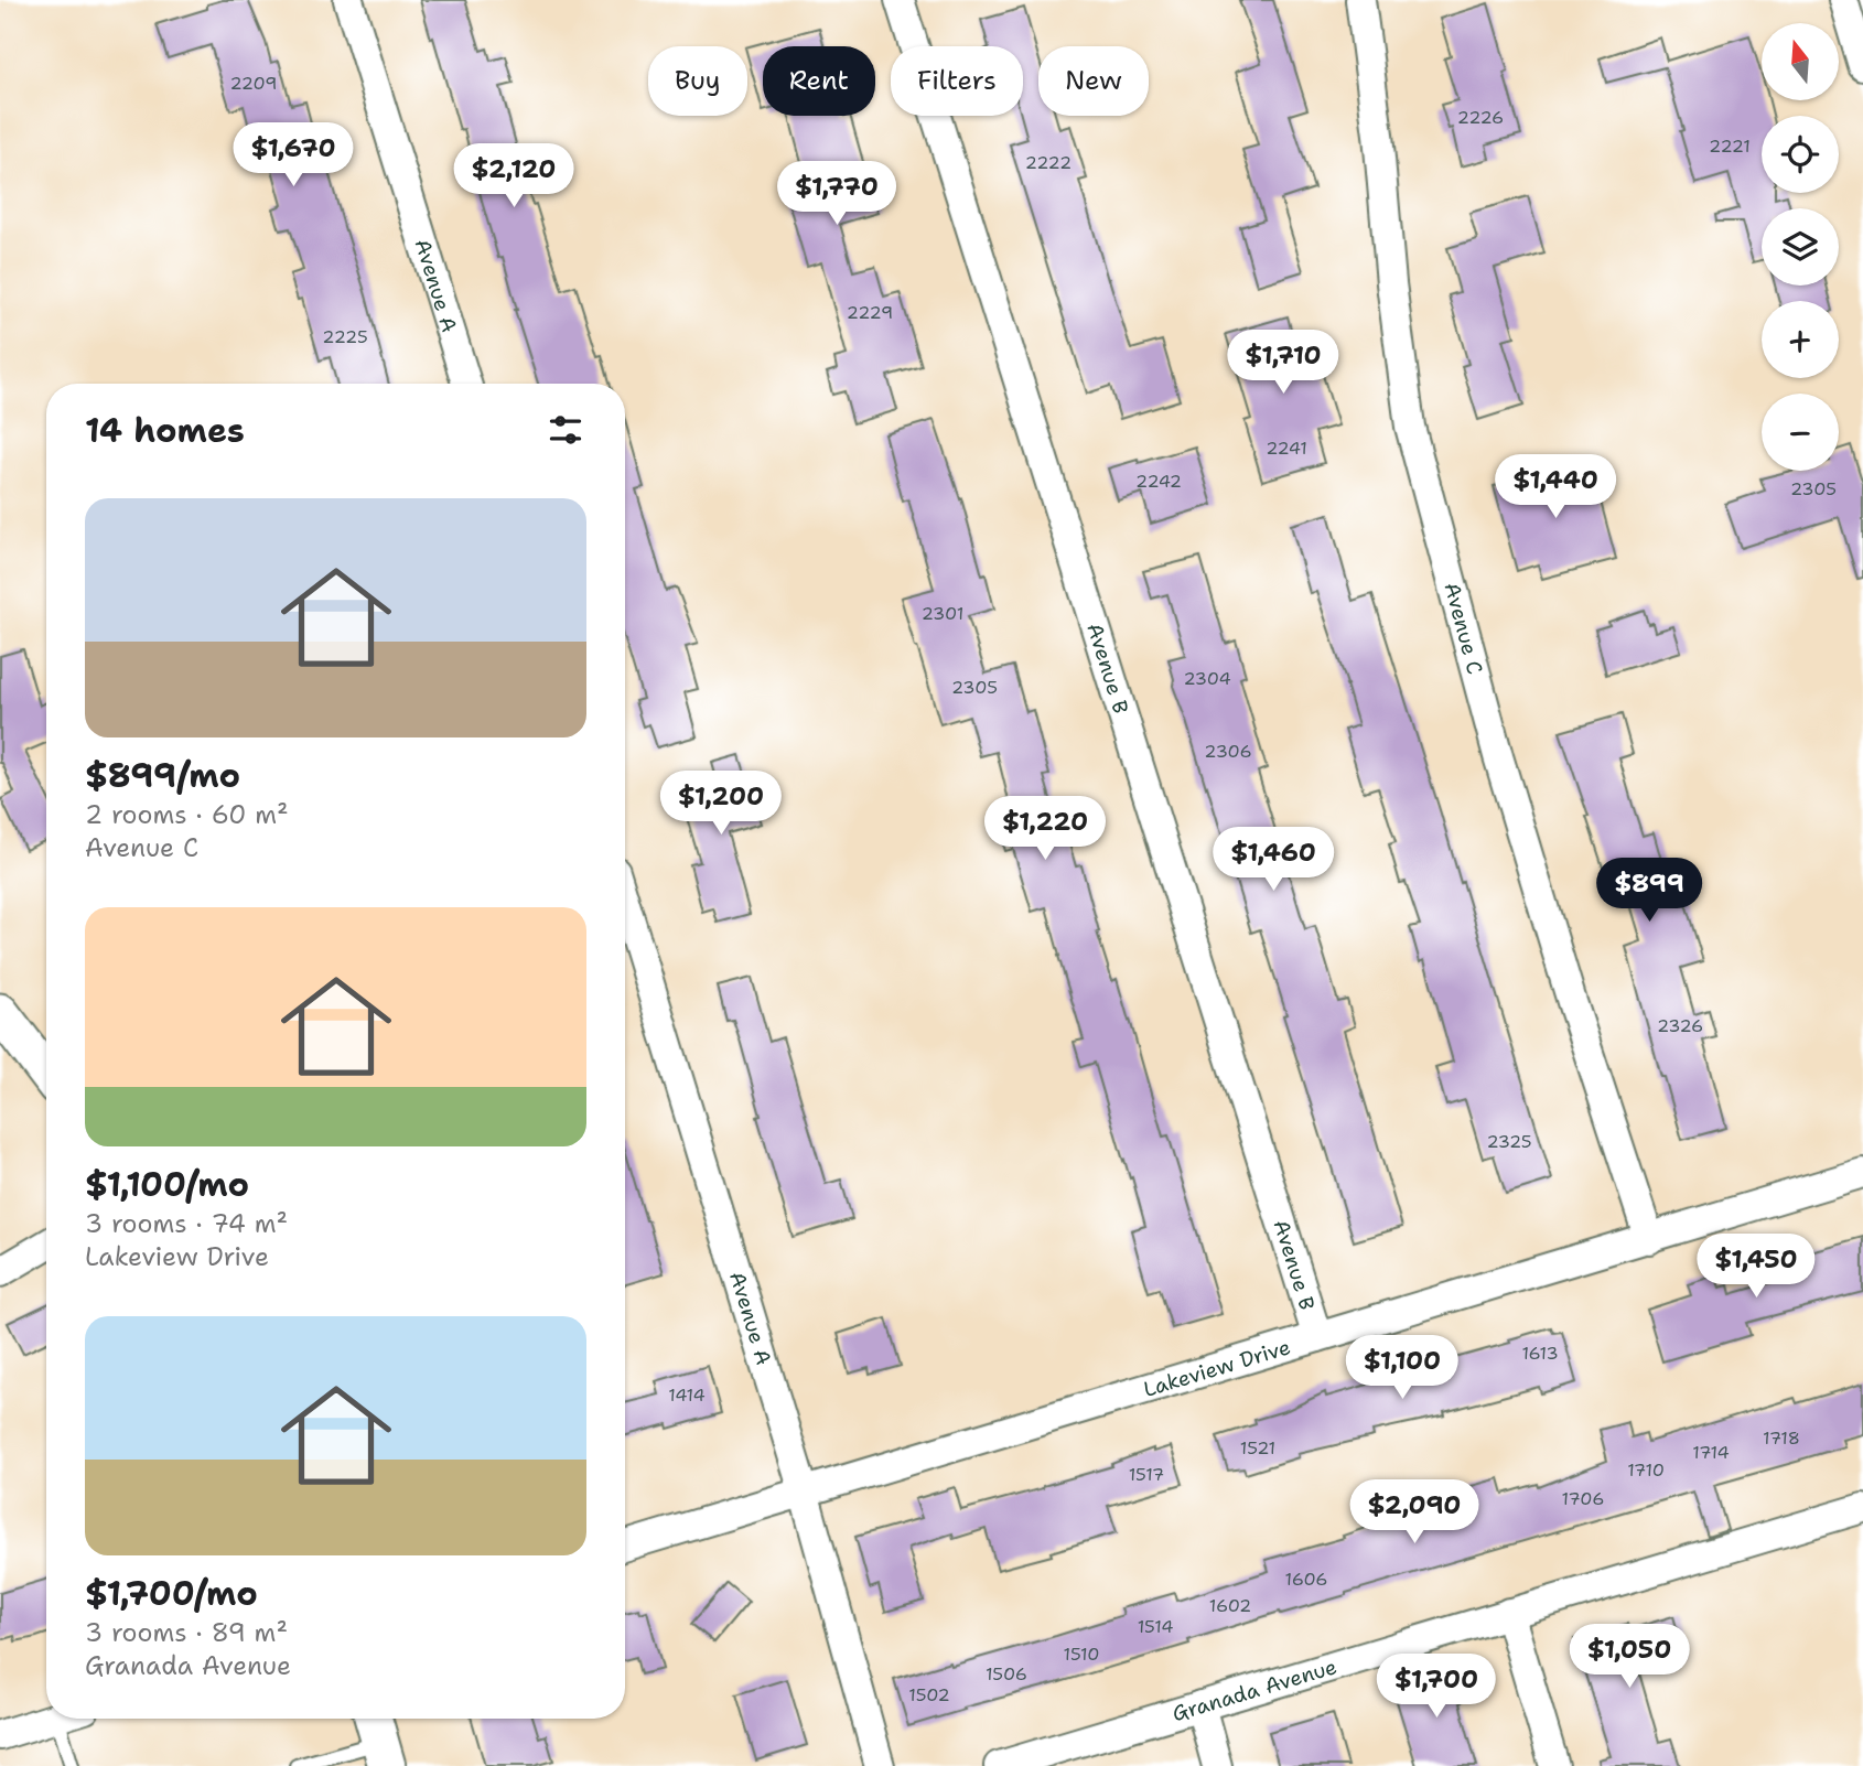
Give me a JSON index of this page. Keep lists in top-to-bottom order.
{
  "streets": {
    "street": [
      "Avenue A",
      "Avenue C",
      "Avenue B",
      "Lakeview Drive",
      "Granada Avenue"
    ]
  },
  "crossings": [
    ["Avenue A", "Lakeview Drive"],
    ["Avenue C", "Lakeview Drive"],
    ["Avenue B", "Lakeview Drive"]
  ],
  "house_numbers": [
    "2209",
    "2226",
    "2221",
    "2222",
    "2229",
    "2225",
    "2241",
    "2242",
    "2305",
    "2301",
    "2304",
    "2305",
    "2306",
    "2326",
    "2325",
    "1613",
    "1414",
    "1718",
    "1521",
    "1714",
    "1710",
    "1517",
    "1706",
    "1606",
    "1602",
    "1514",
    "1510",
    "1506",
    "1502"
  ],
  "north": "top",
  "page": {
    "map_buttons": ["+", "−"],
    "chip": [
      "Buy",
      "Rent",
      "Filters",
      "New"
    ],
    "price": [
      "$1,670",
      "$2,120",
      "$1,770",
      "$1,710",
      "$1,440",
      "$1,200",
      "$1,220",
      "$1,460",
      "$899",
      "$1,450",
      "$1,100",
      "$2,090",
      "$1,050",
      "$1,700"
    ],
    "heading": "14 homes",
    "list": [
      {
        "name": "$899/mo",
        "note": "2 rooms · 60 m² · Avenue C"
      },
      {
        "name": "$1,100/mo",
        "note": "3 rooms · 74 m² · Lakeview Drive"
      },
      {
        "name": "$1,700/mo",
        "note": "3 rooms · 89 m² · Granada Avenue"
      }
    ]
  }
}
